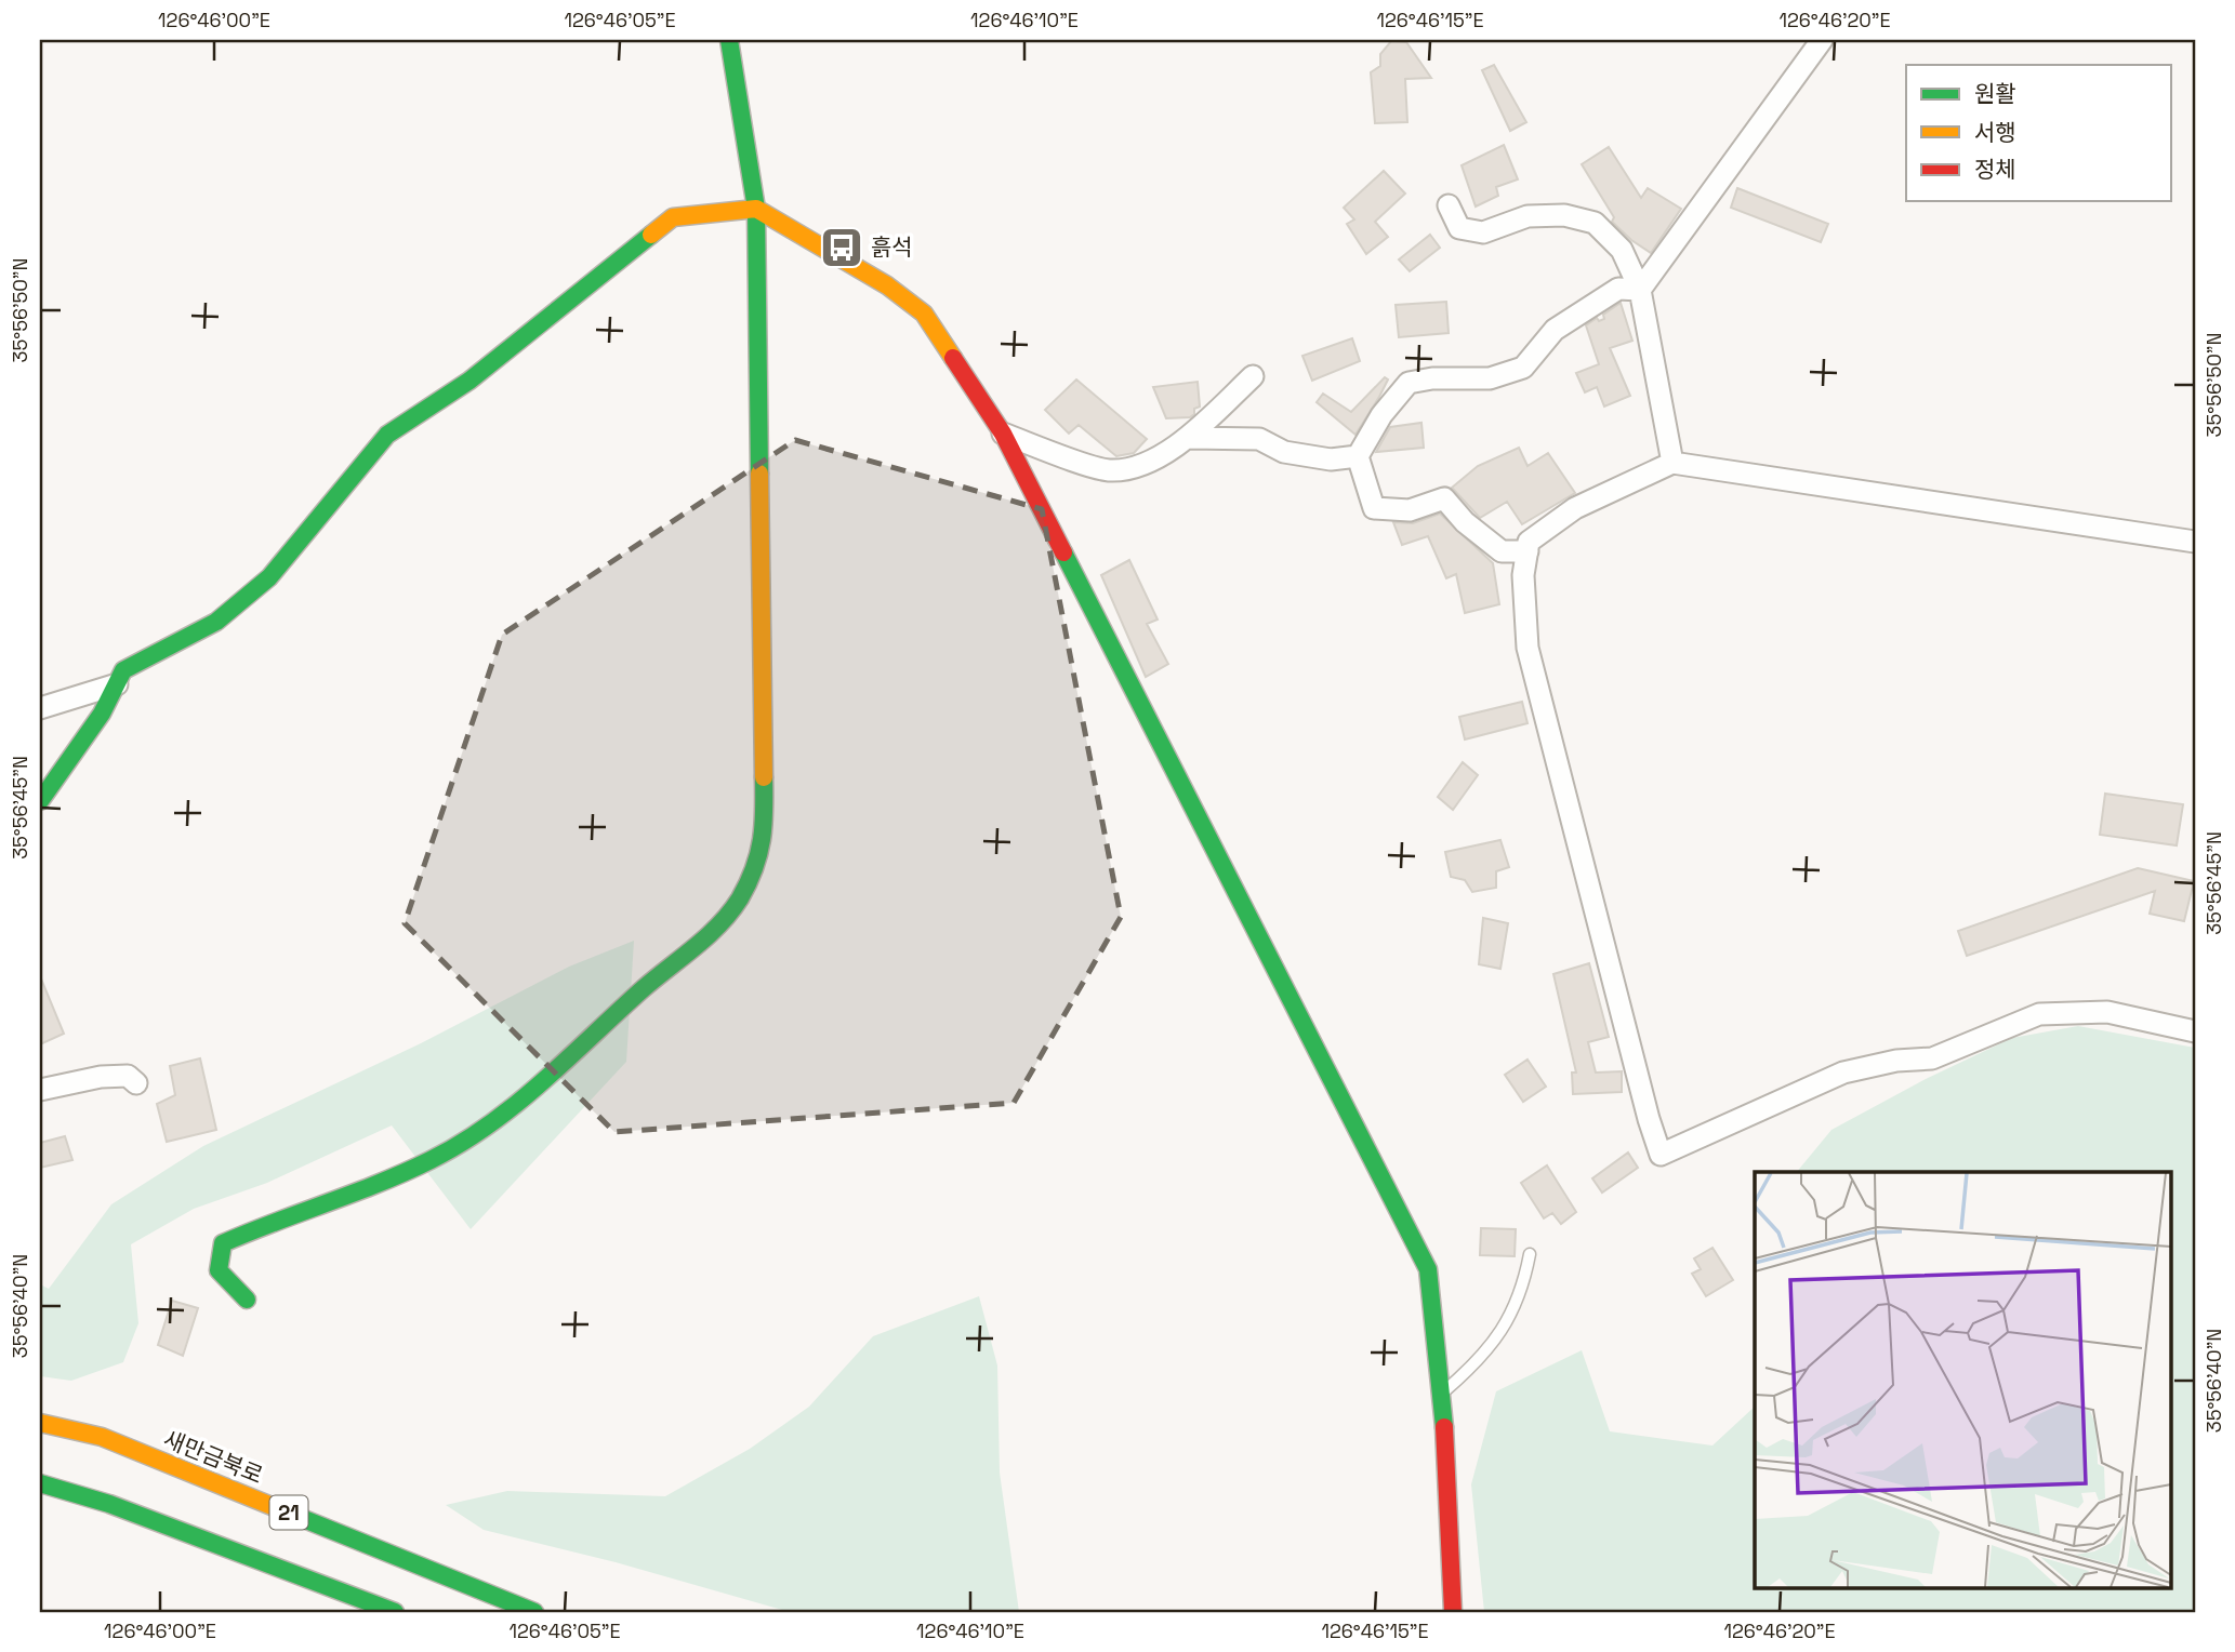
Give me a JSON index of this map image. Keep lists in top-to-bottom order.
{
  "streets": {
    "main road": ["새만금북로", "21"]
  },
  "places": {
    "bus stop": ["흙석"]
  },
  "legend": ["원활", "서행", "정체"],
  "coordinates": [
    "126°46'00\"E",
    "126°46'05\"E",
    "126°46'10\"E",
    "126°46'15\"E",
    "126°46'20\"E",
    "35°56'50\"N",
    "35°56'45\"N",
    "35°56'40\"N"
  ]
}
